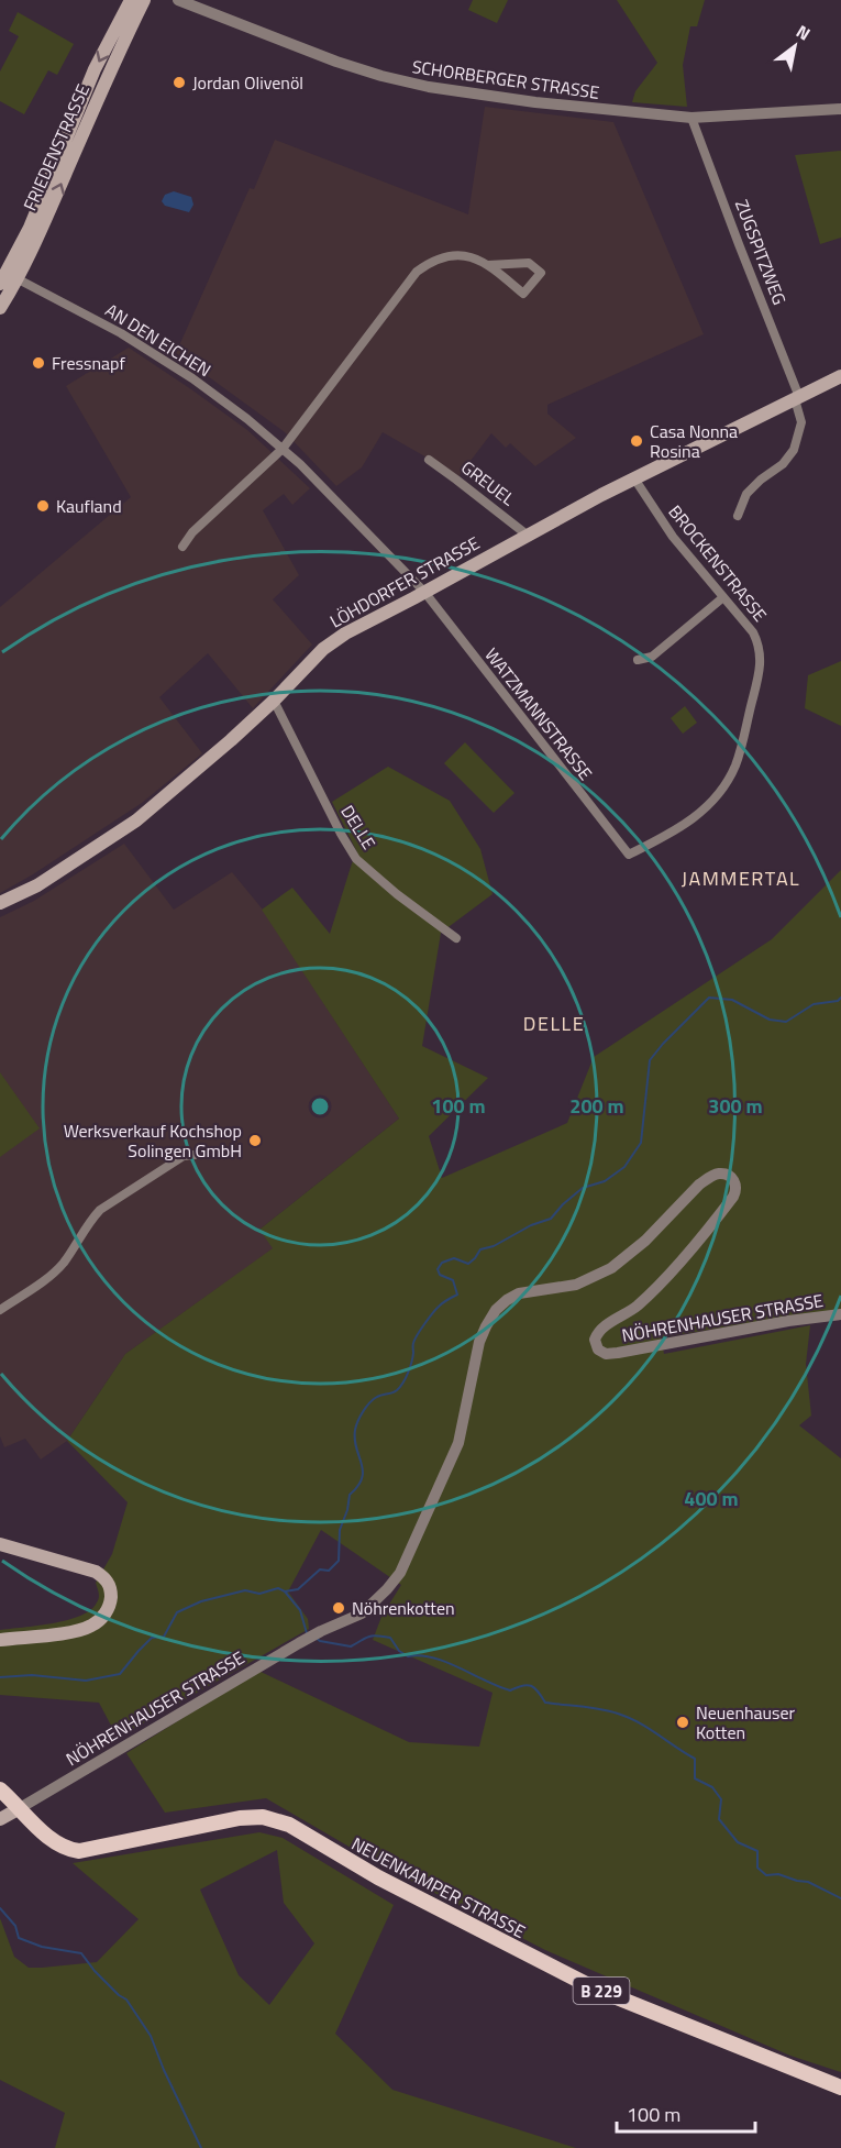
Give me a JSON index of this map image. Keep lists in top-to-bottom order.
{
  "streets": {
    "main road": [
      "FRIEDENSTRASSE",
      "LÖHDORFER STRASSE",
      "NEUENKAMPER STRASSE",
      "B 229"
    ],
    "street": [
      "SCHORBERGER STRASSE",
      "ZUGSPITZWEG",
      "AN DEN EICHEN",
      "GREUEL",
      "BROCKENSTRASSE",
      "WATZMANNSTRASSE",
      "DELLE",
      "NÖHRENHAUSER STRASSE"
    ]
  },
  "crossings": [
    ["SCHORBERGER STRASSE", "ZUGSPITZWEG"],
    ["FRIEDENSTRASSE", "AN DEN EICHEN"],
    ["ZUGSPITZWEG", "LÖHDORFER STRASSE"],
    ["AN DEN EICHEN", "LÖHDORFER STRASSE"],
    ["AN DEN EICHEN", "WATZMANNSTRASSE"],
    ["GREUEL", "LÖHDORFER STRASSE"],
    ["BROCKENSTRASSE", "LÖHDORFER STRASSE"],
    ["BROCKENSTRASSE", "WATZMANNSTRASSE"],
    ["LÖHDORFER STRASSE", "WATZMANNSTRASSE"],
    ["LÖHDORFER STRASSE", "DELLE"],
    ["NÖHRENHAUSER STRASSE", "NEUENKAMPER STRASSE"],
    ["NÖHRENHAUSER STRASSE", "B 229"],
    ["NEUENKAMPER STRASSE", "B 229"]
  ],
  "districts": ["JAMMERTAL", "DELLE"],
  "places": [
    "Jordan Olivenöl",
    "Fressnapf",
    "Casa Nonna Rosina",
    "Kaufland",
    "Werksverkauf Kochshop Solingen GmbH",
    "Nöhrenkotten",
    "Neuenhauser Kotten"
  ],
  "scale_bar": "100 m",
  "north": "top right",
  "rings": [
    "100 m",
    "200 m",
    "300 m",
    "400 m"
  ]
}
